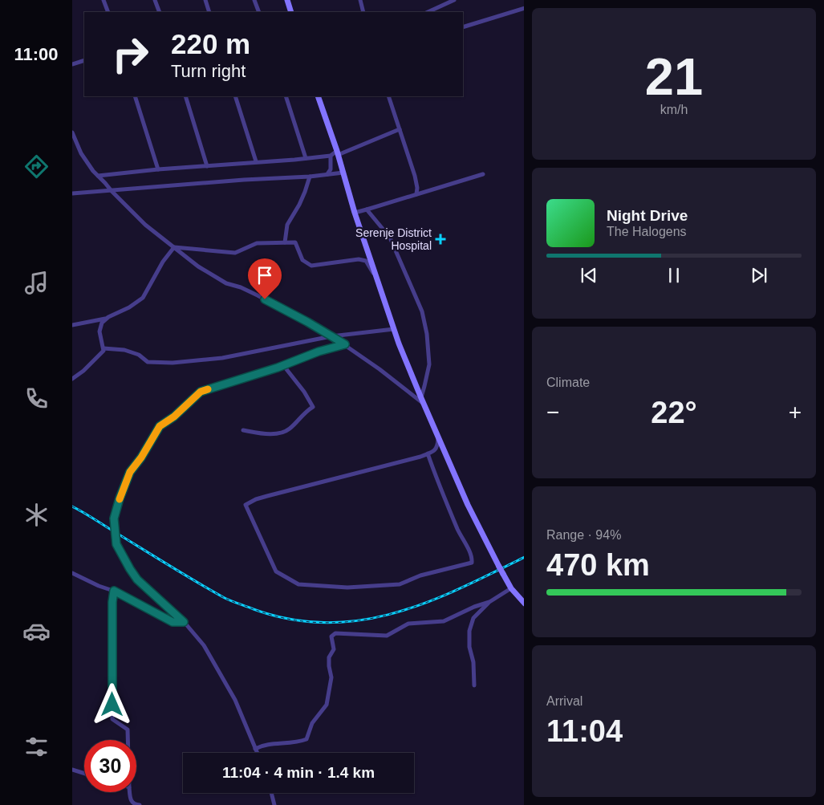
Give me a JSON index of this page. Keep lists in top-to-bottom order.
{
  "places": {
    "health": ["Serenje District Hospital"]
  },
  "page": {
    "tabs": "11:00",
    "tile": [
      ["21", "km/h"],
      "Climate",
      ["Range · 94%", "470 km"],
      ["Arrival", "11:04"]
    ],
    "turn": ["220 m", "Turn right"],
    "song": ["Night Drive", "The Halogens"],
    "heat": ["−", "22°", "+"],
    "limit": "30",
    "trip": "11:04 · 4 min · 1.4 km"
  }
}
